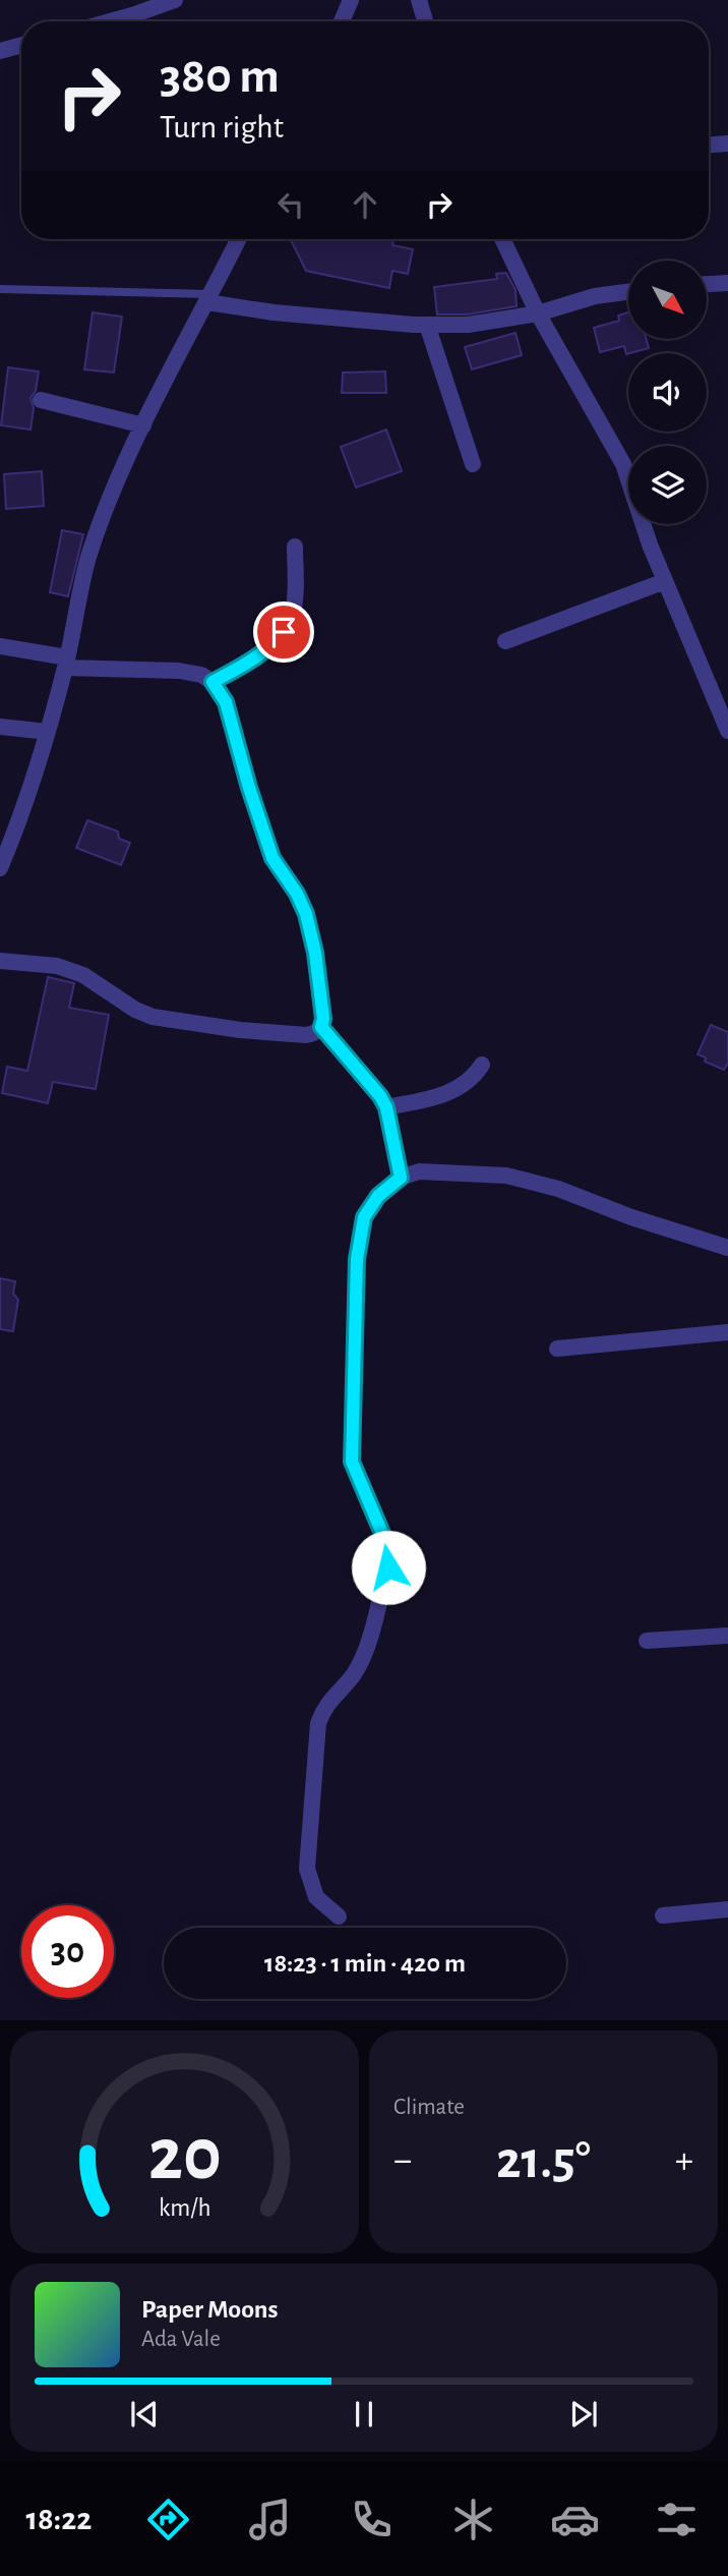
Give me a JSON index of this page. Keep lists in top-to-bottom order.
{
  "north": "bottom right",
  "page": {
    "turn": ["380 m", "Turn right"],
    "limit": "30",
    "trip": "18:23 · 1 min · 420 m",
    "tile": "Climate",
    "heat": ["−", "21.5°", "+"],
    "song": ["Paper Moons", "Ada Vale"],
    "tabs": "18:22",
    "gauge": ["20", "km/h"]
  }
}
